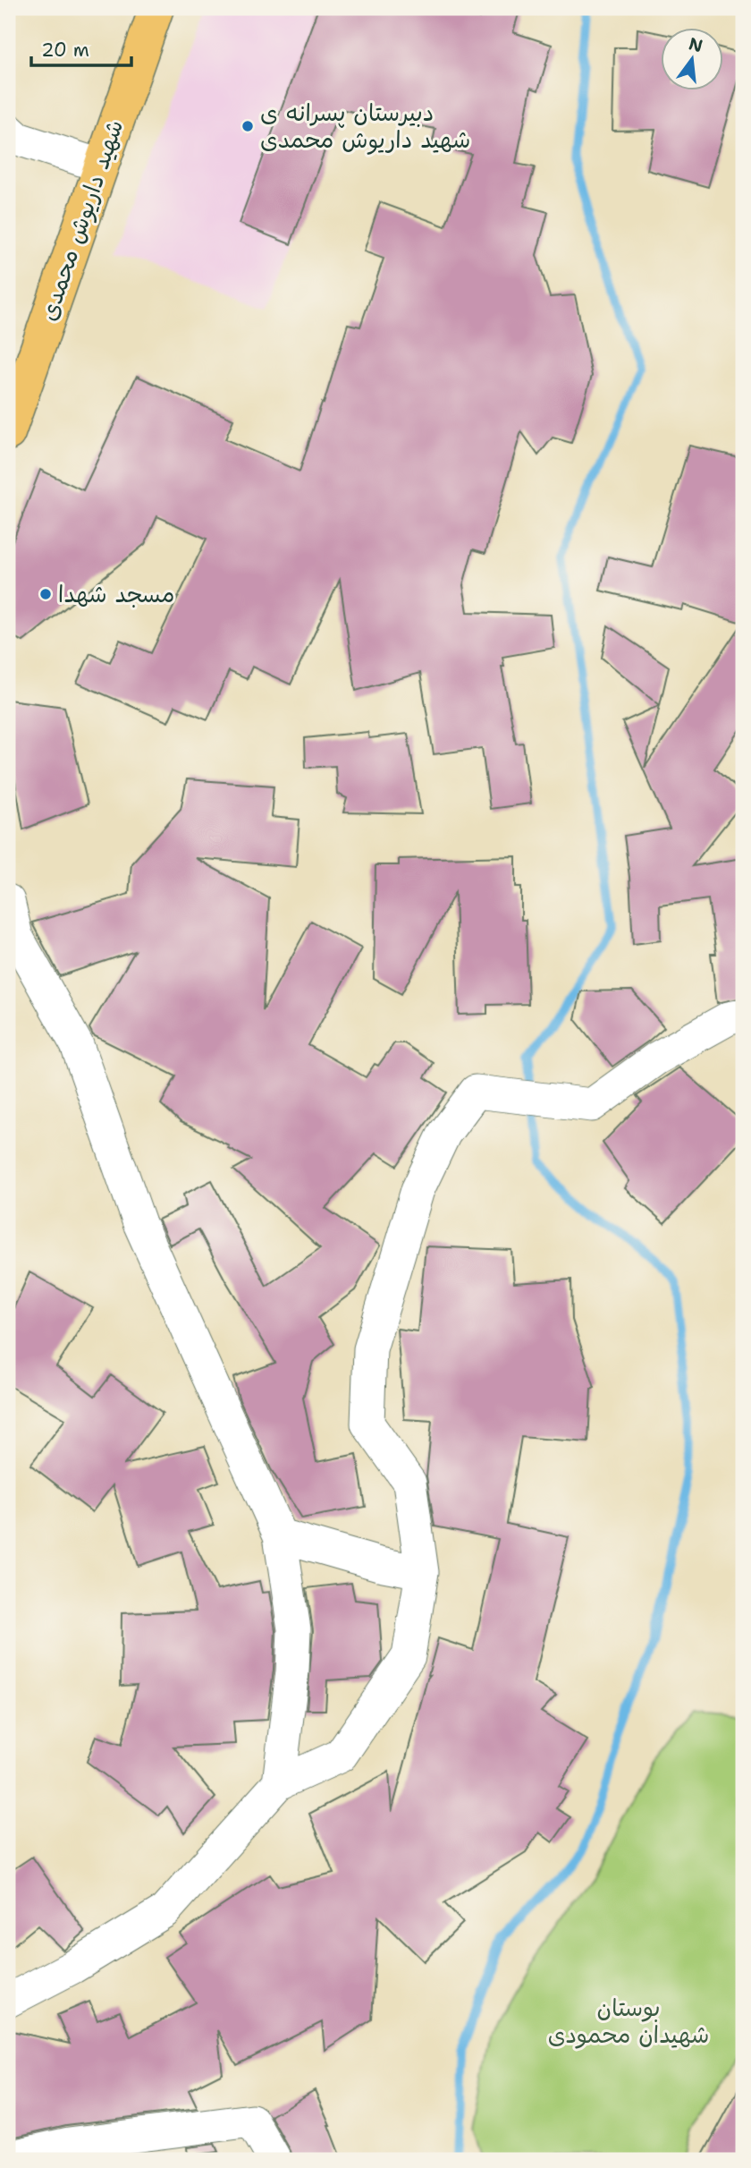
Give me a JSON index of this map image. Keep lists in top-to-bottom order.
{
  "streets": {
    "main road": ["شهید داریوش محمدی"]
  },
  "parks": ["بوستان شهیدان محمودی"],
  "places": ["دبیرستان پسرانه ی شهید داریوش محمدی", "مسجد شهدا"],
  "scale_bar": "20 m",
  "north": "top"
}
